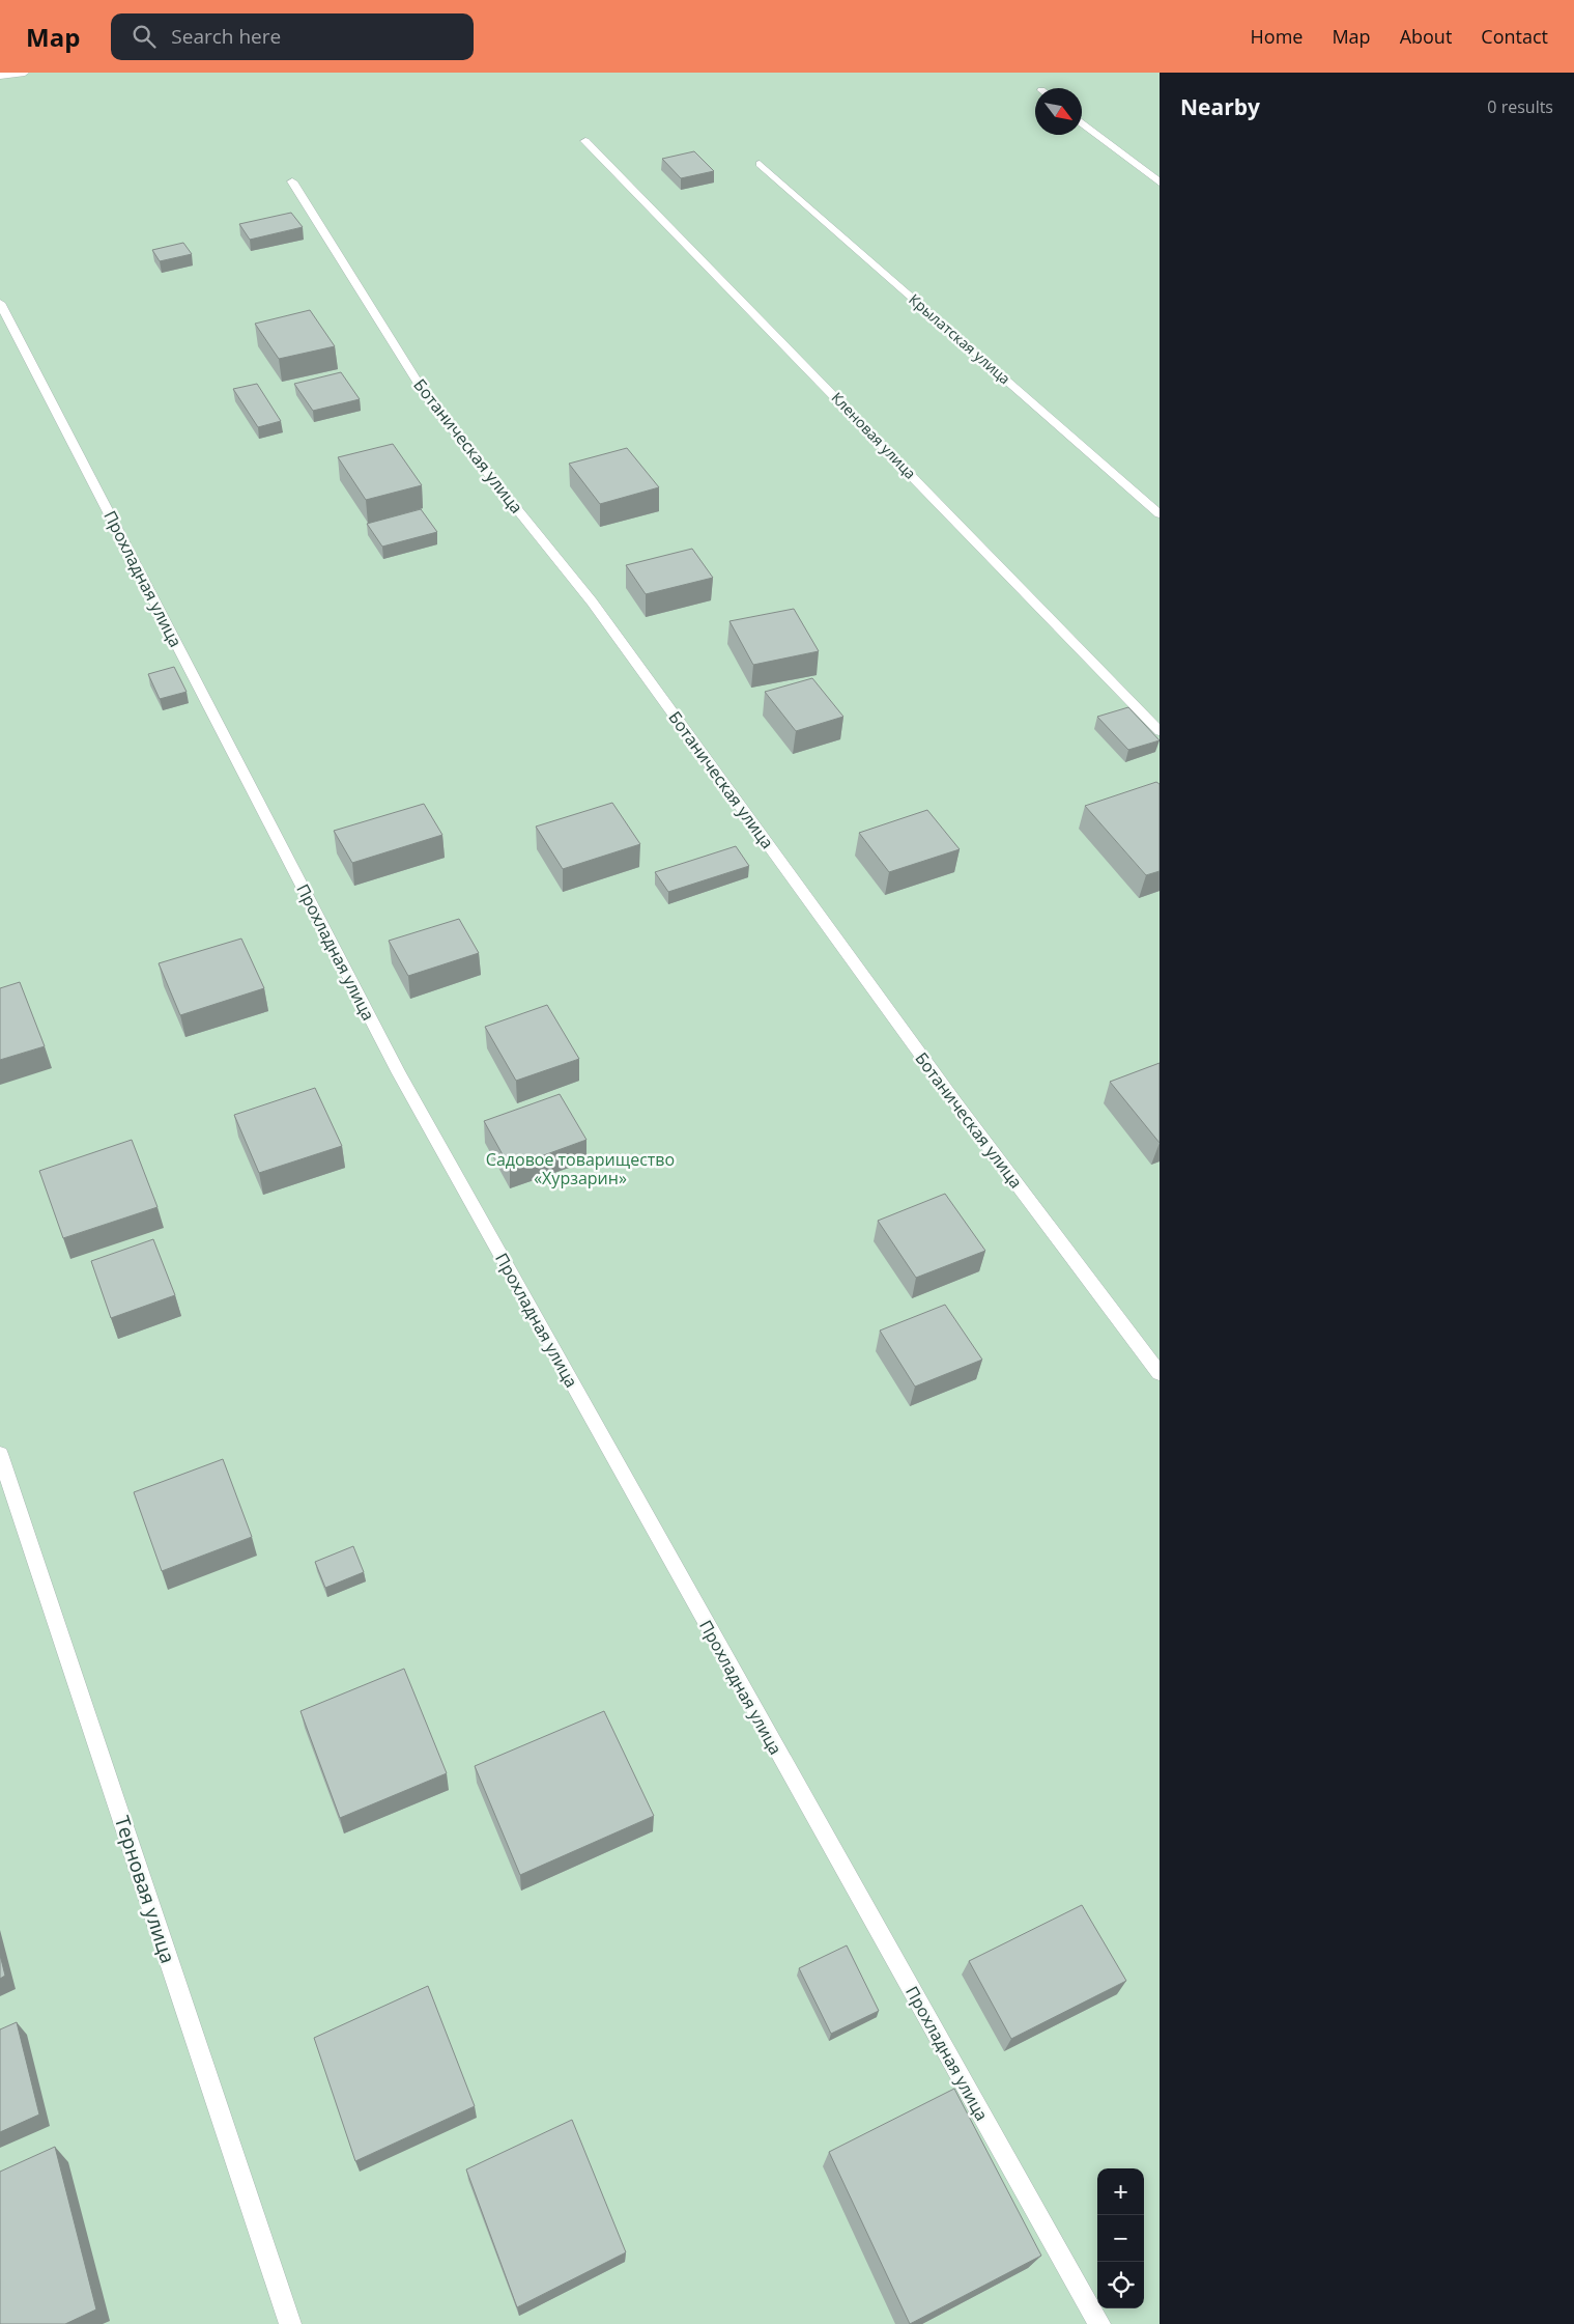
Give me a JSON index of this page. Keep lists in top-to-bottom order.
{
  "streets": {
    "street": [
      "Крылатская улица",
      "Кленовая улица",
      "Ботаническая улица",
      "Прохладная улица",
      "Терновая улица"
    ]
  },
  "parks": ["Садовое товарищество «Хурзарин»"],
  "north": "bottom right",
  "page": {
    "header": "Map",
    "search": "Search here",
    "nav": [
      "Home",
      "Map",
      "About",
      "Contact"
    ],
    "heading": ["Nearby", "0 results"],
    "map_buttons": ["+", "−"]
  }
}
